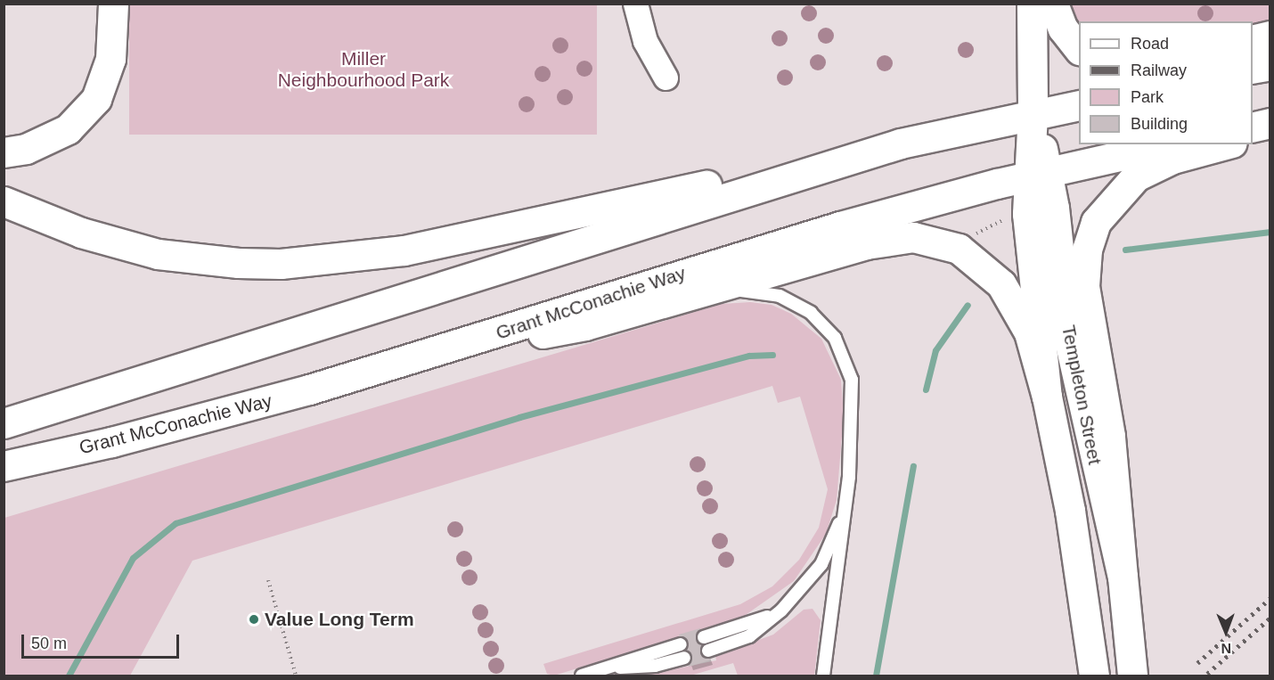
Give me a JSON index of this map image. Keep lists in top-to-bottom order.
{
  "streets": {
    "main road": ["Grant McConachie Way", "Templeton Street"]
  },
  "crossings": [
    ["Grant McConachie Way", "Templeton Street"]
  ],
  "parks": ["Miller Neighbourhood Park"],
  "places": ["Value Long Term"],
  "legend": [
    "Road",
    "Railway",
    "Park",
    "Building"
  ],
  "scale_bar": "50 m",
  "north": "bottom"
}
